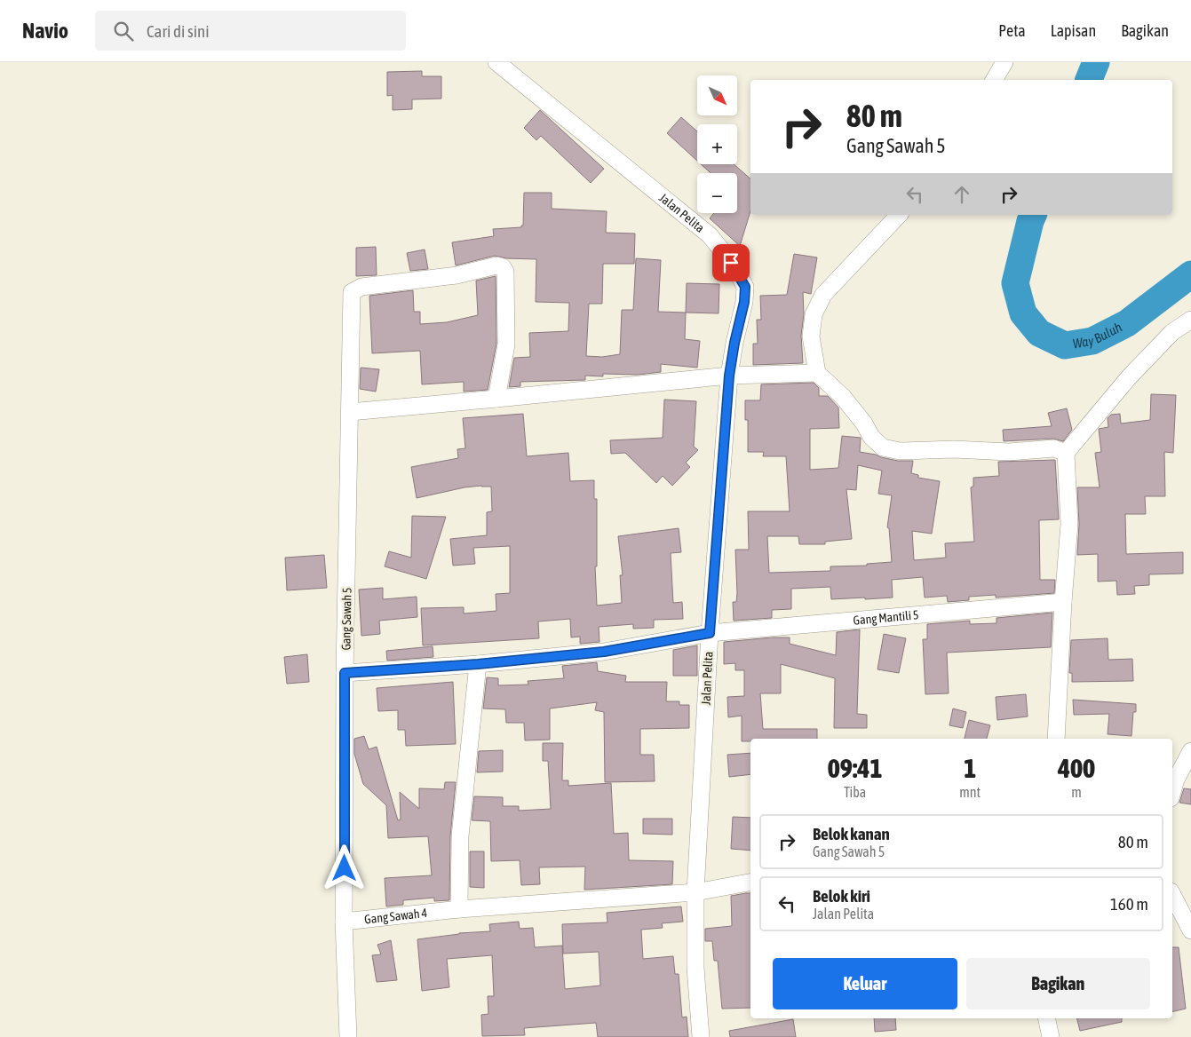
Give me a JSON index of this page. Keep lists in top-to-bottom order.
{
  "streets": {
    "street": [
      "Jalan Pelita",
      "Gang Mantili 5",
      "Gang Sawah 5",
      "Gang Sawah 4"
    ]
  },
  "crossings": [
    ["Jalan Pelita", "Gang Mantili 5"],
    ["Jalan Pelita", "Gang Sawah 4"]
  ],
  "water": ["Way Buluh"],
  "north": "bottom right",
  "page": {
    "header": "Navio",
    "search": "Cari di sini",
    "nav": ["Peta", "Lapisan", "Bagikan"],
    "map_buttons": ["+", "−"],
    "turn": ["80 m", "Gang Sawah 5"],
    "eta": [
      "09:41",
      "Tiba",
      "1",
      "mnt",
      "400",
      "m"
    ],
    "list": [
      {
        "name": "Belok kanan",
        "note": "Gang Sawah 5",
        "value": "80 m"
      },
      {
        "name": "Belok kiri",
        "note": "Jalan Pelita",
        "value": "160 m"
      }
    ],
    "buttons": ["Keluar", "Bagikan"]
  }
}
